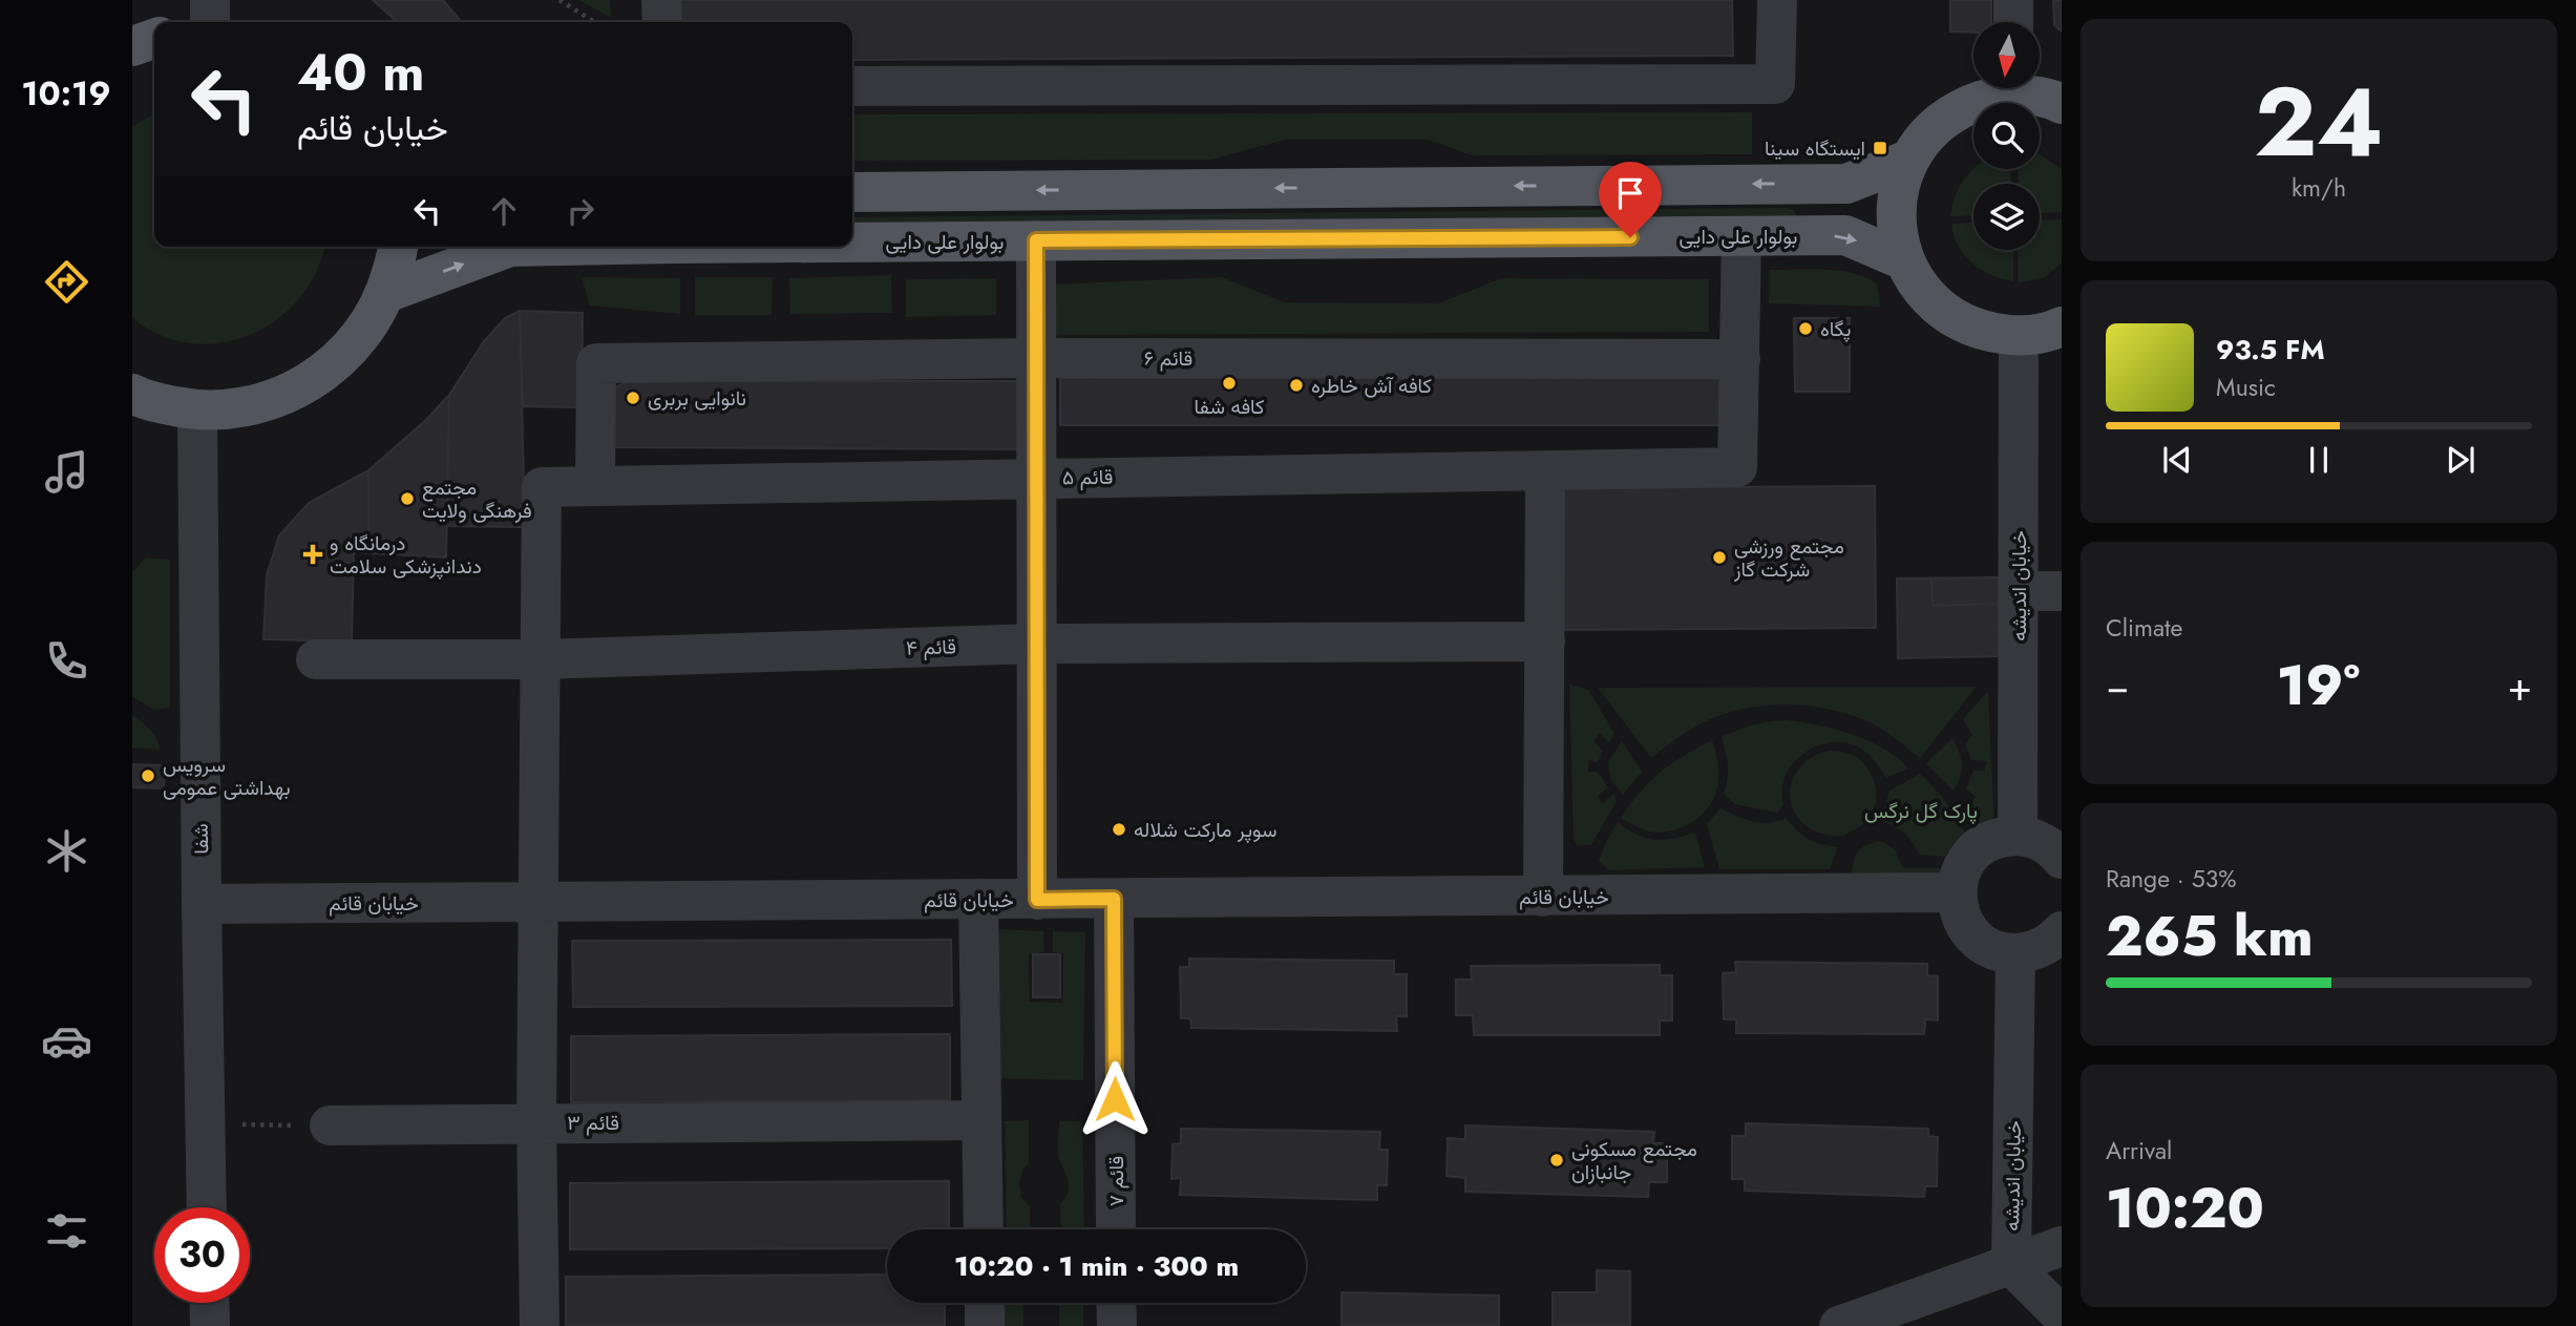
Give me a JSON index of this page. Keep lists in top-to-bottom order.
{
  "streets": {
    "main road": ["بولوار علی دایی"],
    "street": [
      "قائم ۶",
      "قائم ۵",
      "خیابان اندیشه",
      "قائم ۴",
      "شفا",
      "خیابان قائم",
      "قائم ۳",
      "قائم ۷"
    ]
  },
  "crossings": [
    ["قائم ۶", "قائم ۵"],
    ["قائم ۵", "قائم ۴"],
    ["شفا", "خیابان قائم"],
    ["خیابان قائم", "قائم ۷"]
  ],
  "parks": ["پارک گل نرگس"],
  "places": {
    "transit": ["ایستگاه سینا"],
    "other": [
      "پگاه",
      "کافه شفا",
      "کافه آش خاطره",
      "نانوایی بربری",
      "مجتمع فرهنگی ولایت",
      "مجتمع ورزشی شرکت گاز",
      "سرویس بهداشتی عمومی",
      "سوپر مارکت شلاله",
      "مجتمع مسکونی جانبازان"
    ],
    "health": ["درمانگاه و دندانپزشکی سلامت"]
  },
  "north": "bottom",
  "page": {
    "tabs": "10:19",
    "tile": [
      ["24", "km/h"],
      "Climate",
      ["Range · 53%", "265 km"],
      ["Arrival", "10:20"]
    ],
    "turn": ["40 m", "خیابان قائم"],
    "song": ["93.5 FM", "Music"],
    "heat": ["−", "19°", "+"],
    "limit": "30",
    "trip": "10:20 · 1 min · 300 m"
  }
}
